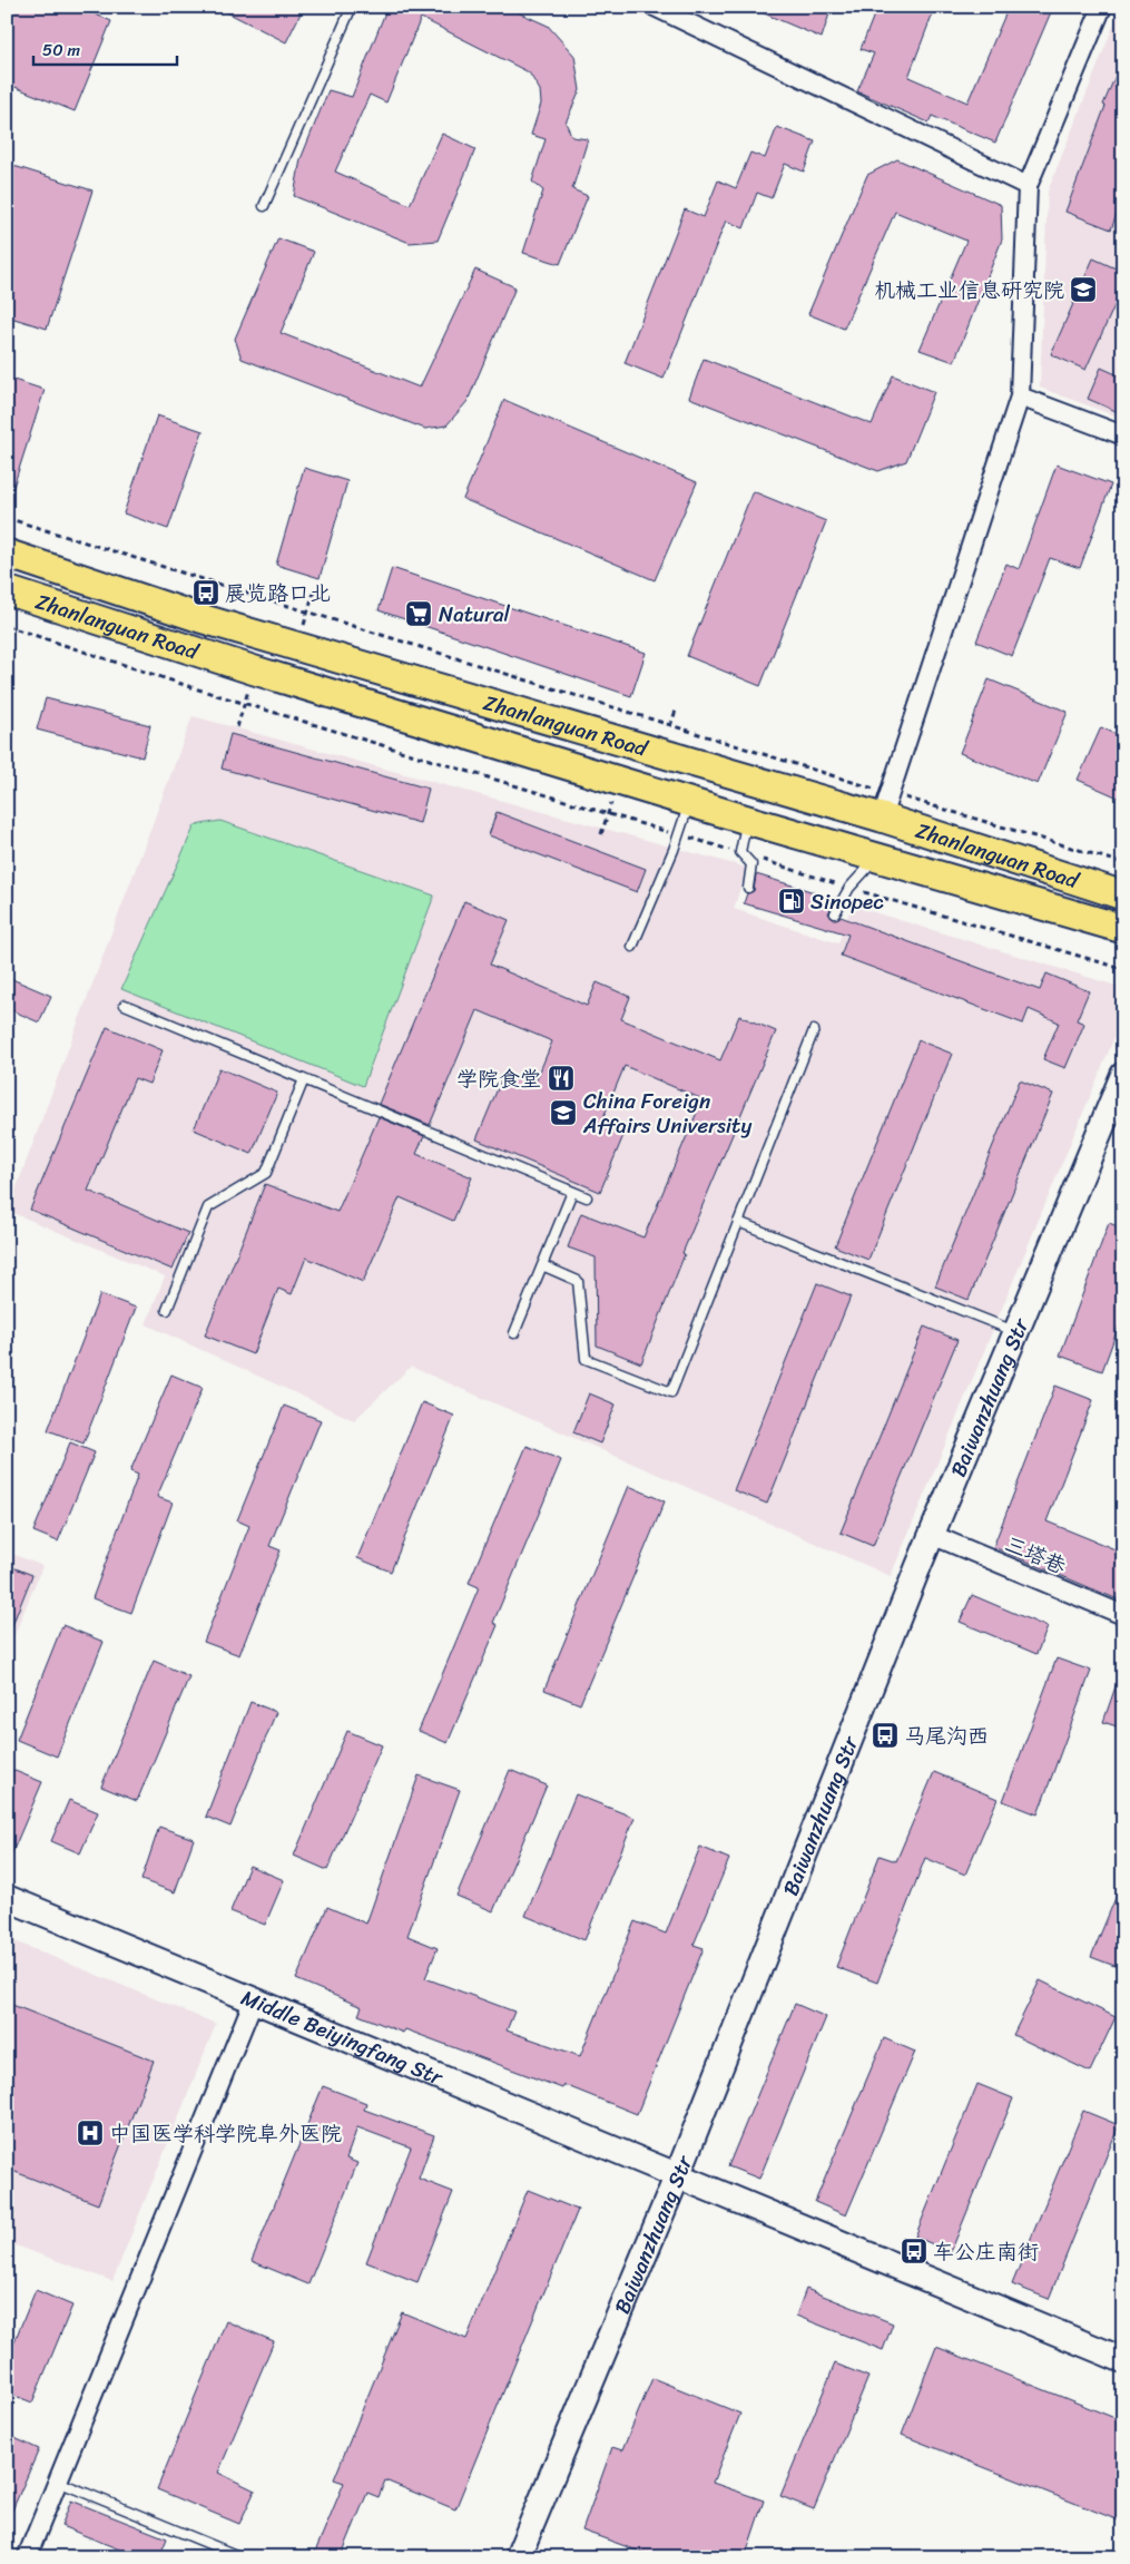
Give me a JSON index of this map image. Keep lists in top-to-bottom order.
{
  "streets": {
    "main road": ["Zhanlanguan Road", "Baiwanzhuang Str", "Middle Beiyingfang Str"],
    "street": ["三塔巷"]
  },
  "crossings": [
    ["Baiwanzhuang Str", "三塔巷"],
    ["Baiwanzhuang Str", "Middle Beiyingfang Str"]
  ],
  "places": {
    "school or university": ["机械工业信息研究院", "China Foreign Affairs University"],
    "bus stop": ["展览路口北", "马尾沟西", "车公庄南街"],
    "supermarket": ["Natural"],
    "fuel station": ["Sinopec"],
    "restaurant": ["学院食堂"],
    "hospital": ["中国医学科学院阜外医院"]
  },
  "scale_bar": "50 m"
}
